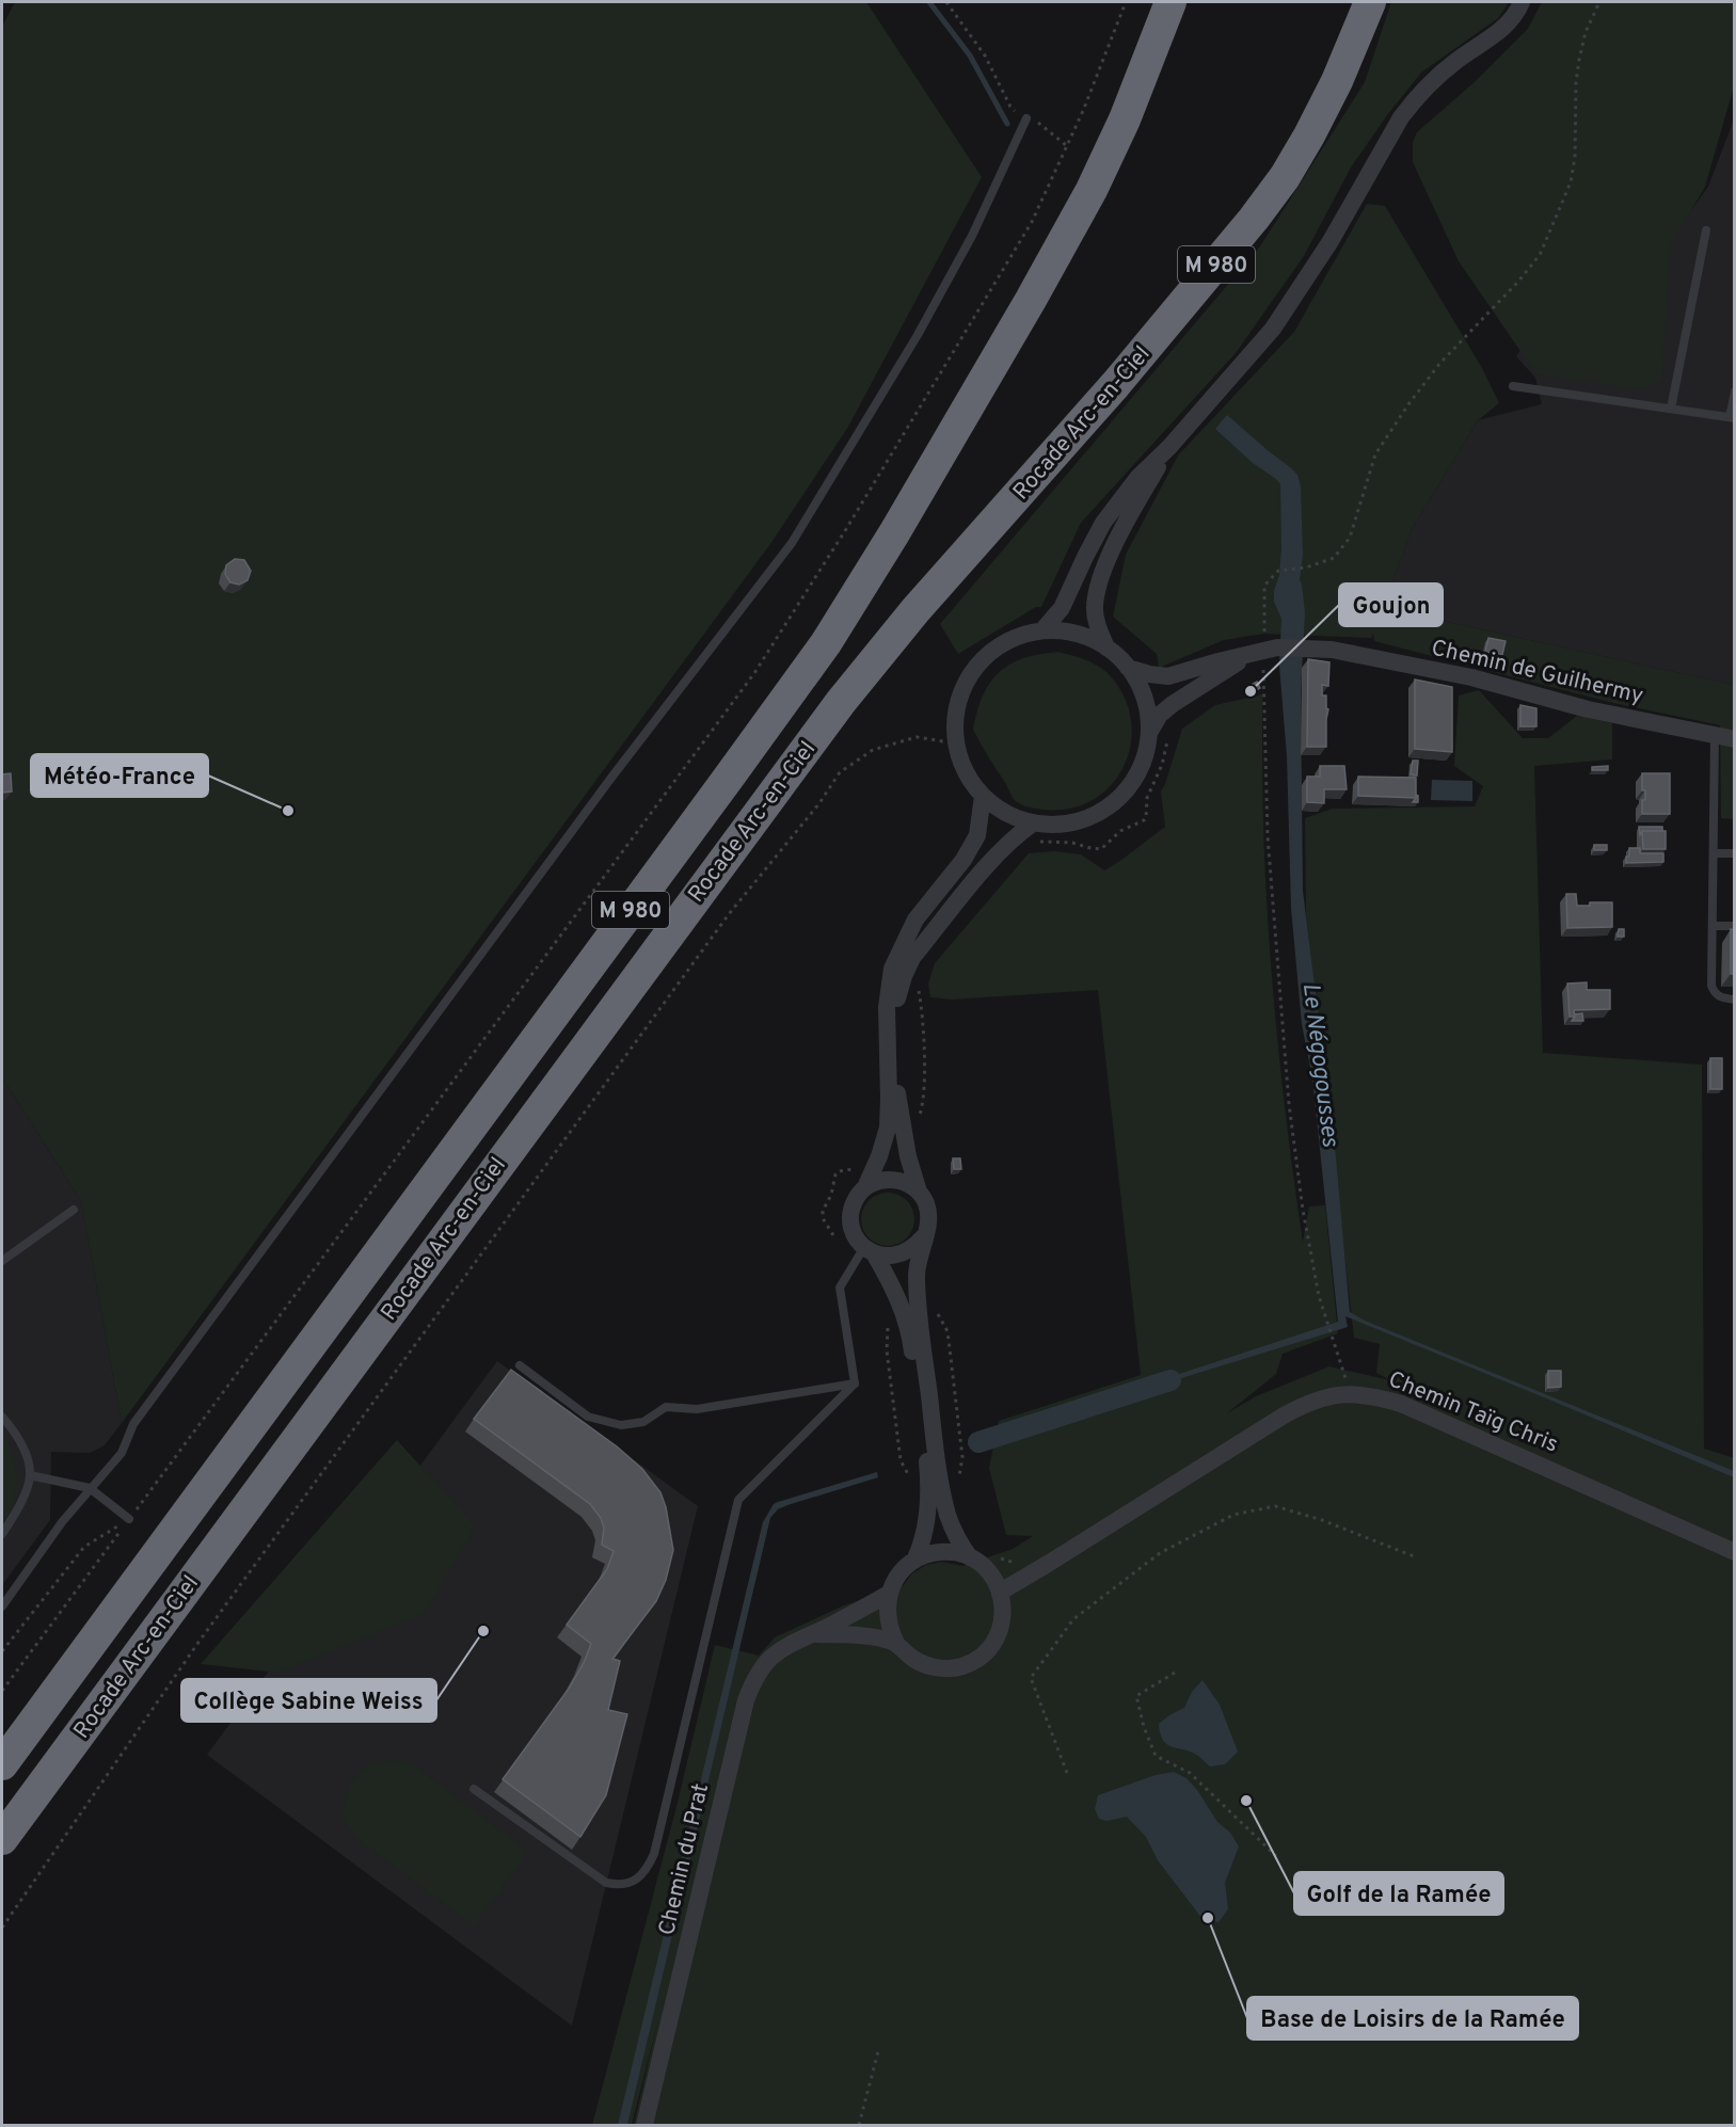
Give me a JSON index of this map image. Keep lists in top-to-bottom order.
{
  "streets": {
    "highway": ["M 980", "Rocade Arc-en-Ciel"],
    "street": ["Chemin de Guilhermy", "Chemin Taïg Chris", "Chemin du Prat"]
  },
  "crossings": [
    ["Chemin Taïg Chris", "Chemin du Prat"]
  ],
  "water": ["Le Négogousses"],
  "places": [
    "Goujon",
    "Météo-France",
    "Collège Sabine Weiss",
    "Golf de la Ramée",
    "Base de Loisirs de la Ramée"
  ]
}
